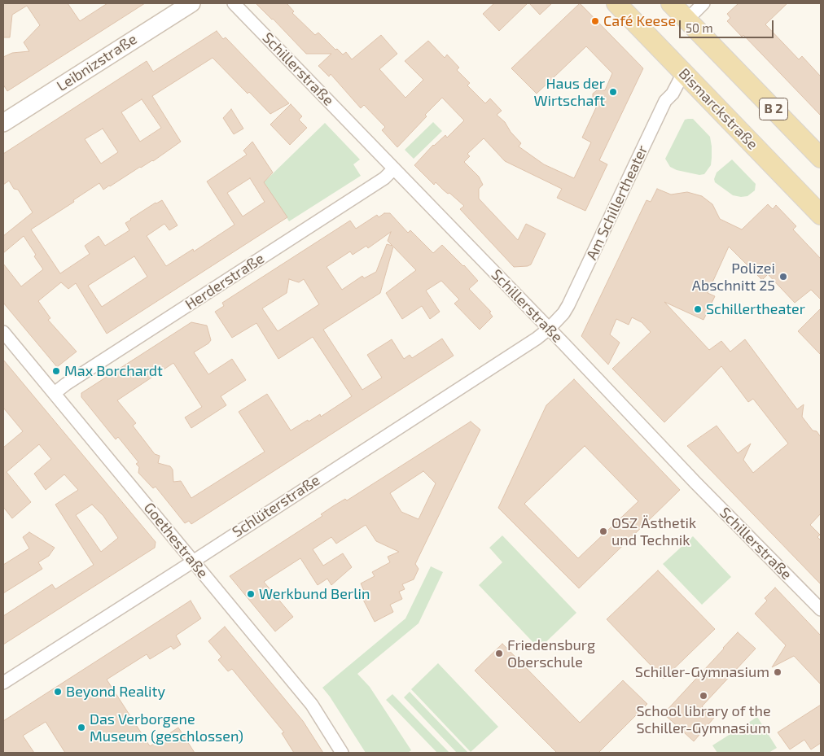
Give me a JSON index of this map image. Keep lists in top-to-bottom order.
{
  "streets": {
    "main road": ["Bismarckstraße", "B 2"],
    "street": [
      "Leibnizstraße",
      "Schillerstraße",
      "Am Schillertheater",
      "Herderstraße",
      "Schlüterstraße",
      "Goethestraße"
    ]
  },
  "crossings": [
    ["Schillerstraße", "Am Schillertheater"],
    ["Schillerstraße", "Herderstraße"],
    ["Schillerstraße", "Schlüterstraße"],
    ["Bismarckstraße", "Am Schillertheater"],
    ["Am Schillertheater", "Schlüterstraße"],
    ["Herderstraße", "Goethestraße"],
    ["Schlüterstraße", "Goethestraße"]
  ],
  "places": [
    "Café Keese",
    "Haus der Wirtschaft",
    "Polizei Abschnitt 25",
    "Schillertheater",
    "Max Borchardt",
    "OSZ Ästhetik und Technik",
    "Werkbund Berlin",
    "Friedensburg Oberschule",
    "Schiller-Gymnasium",
    "Beyond Reality",
    "School library of the Schiller-Gymnasium",
    "Das Verborgene Museum (geschlossen)"
  ],
  "scale_bar": "50 m"
}
